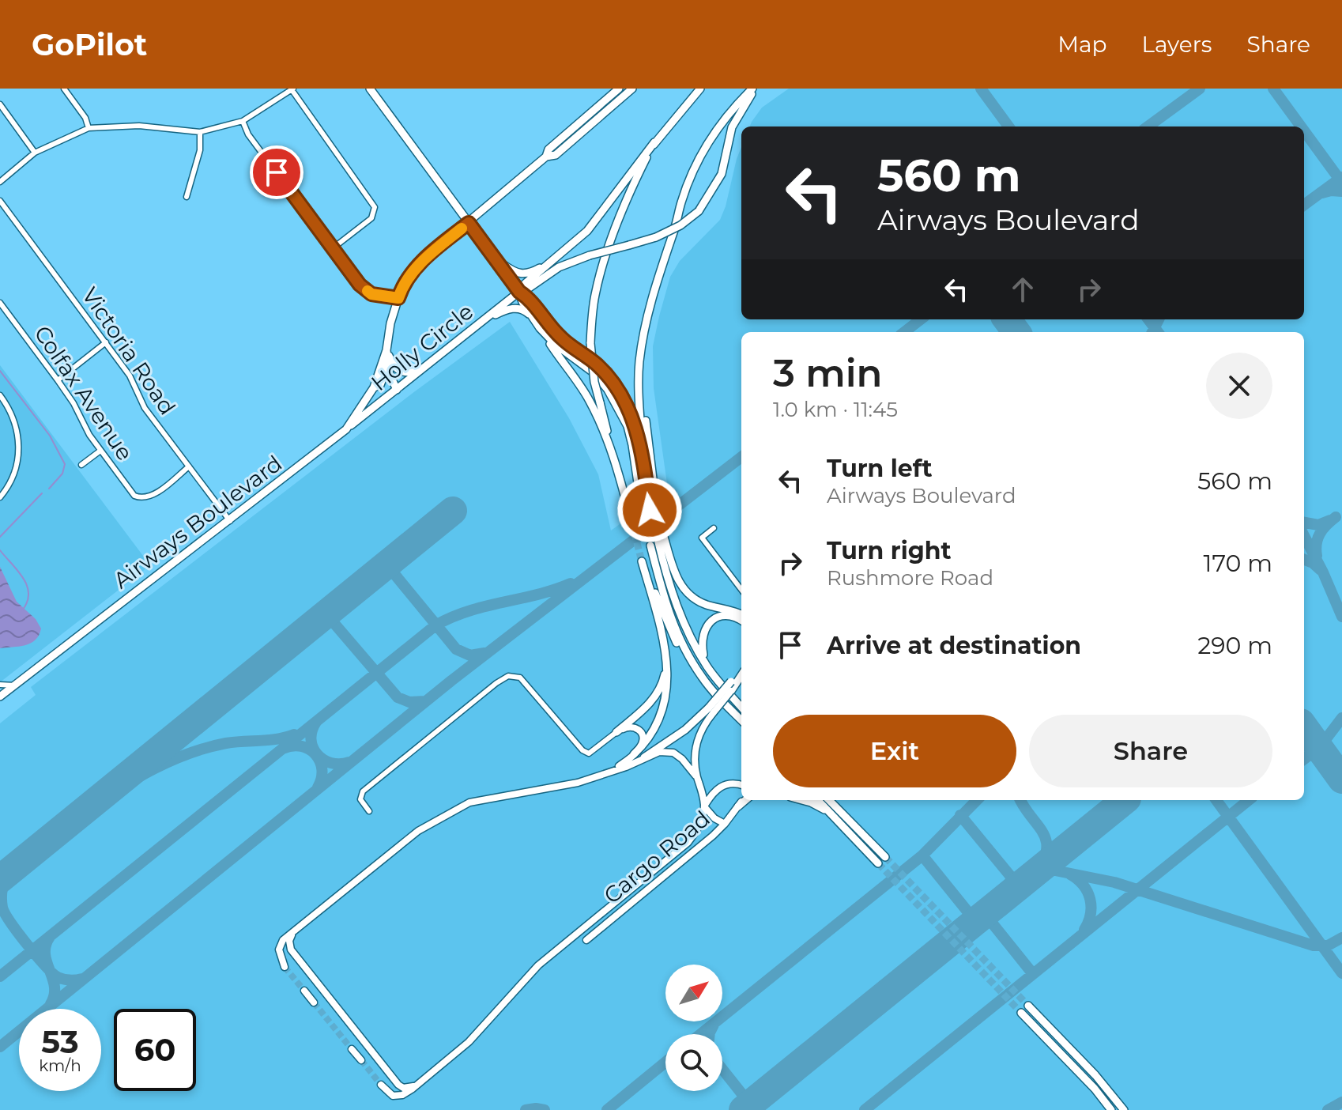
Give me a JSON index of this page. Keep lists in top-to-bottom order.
{
  "streets": {
    "main road": ["Holly Circle", "Airways Boulevard", "Cargo Road"],
    "street": ["Victoria Road", "Colfax Avenue"]
  },
  "crossings": [
    ["Holly Circle", "Airways Boulevard"],
    ["Victoria Road", "Colfax Avenue"],
    ["Victoria Road", "Airways Boulevard"]
  ],
  "north": "top right",
  "page": {
    "header": "GoPilot",
    "nav": ["Map", "Layers", "Share"],
    "turn": ["560 m", "Airways Boulevard"],
    "heading": ["3 min", "1.0 km · 11:45"],
    "list": [
      {
        "name": "Turn left",
        "note": "Airways Boulevard",
        "value": "560 m"
      },
      {
        "name": "Turn right",
        "note": "Rushmore Road",
        "value": "170 m"
      },
      {
        "name": "Arrive at destination",
        "value": "290 m"
      }
    ],
    "buttons": ["Exit", "Share"],
    "speed": "53 km/h",
    "limit": "60"
  }
}
